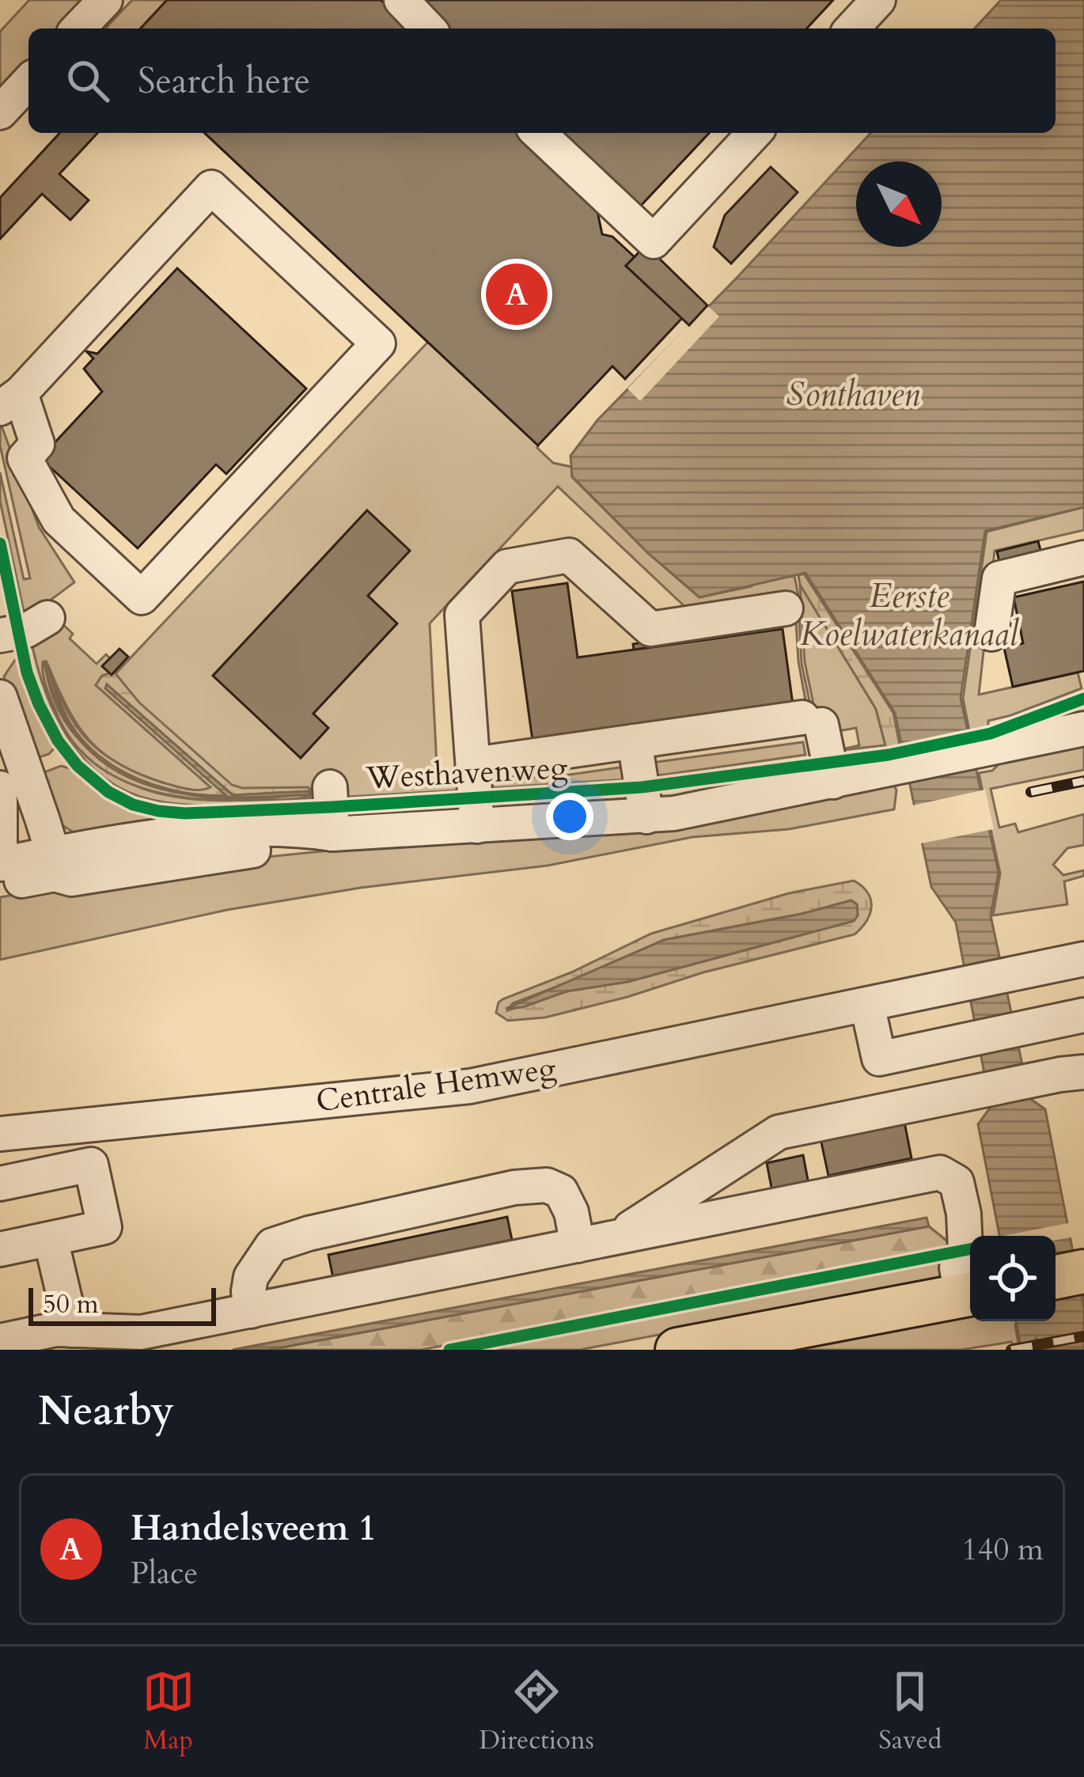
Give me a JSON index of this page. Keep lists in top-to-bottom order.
{
  "streets": {
    "street": ["Westhavenweg", "Centrale Hemweg"]
  },
  "water": ["Sonthaven", "Eerste Koelwaterkanaal"],
  "scale_bar": "50 m",
  "north": "bottom right",
  "page": {
    "search": "Search here",
    "pins": "A",
    "scale": "50 m",
    "heading": "Nearby",
    "list": [
      {
        "mark": "A",
        "name": "Handelsveem 1",
        "note": "Place",
        "value": "140 m"
      }
    ],
    "nav": ["Map", "Directions", "Saved"]
  }
}
